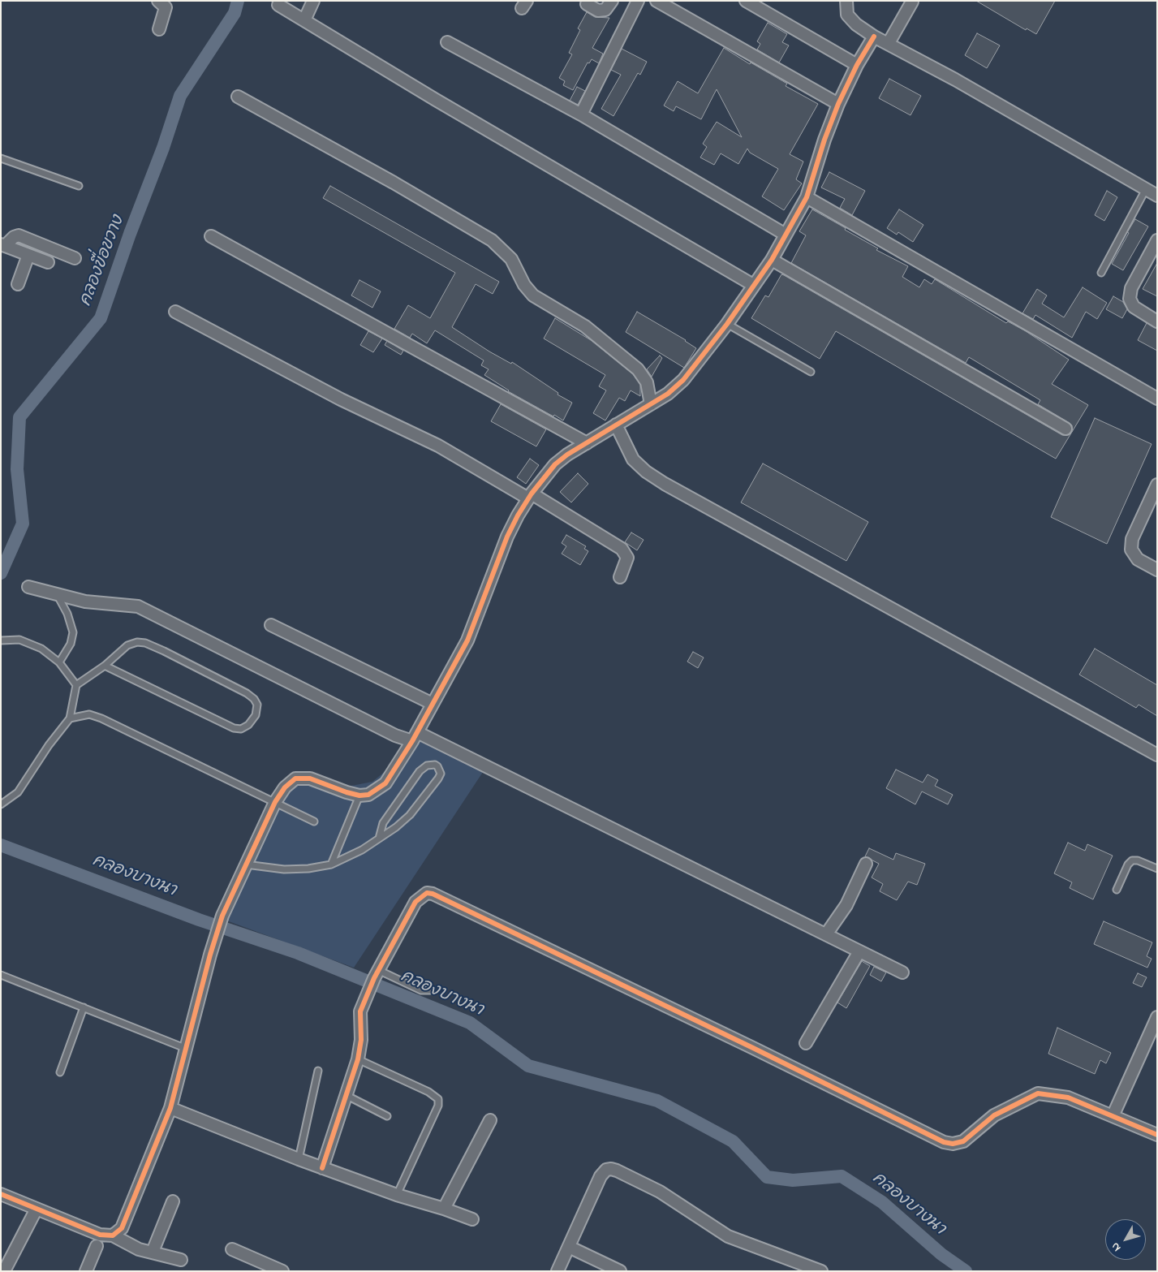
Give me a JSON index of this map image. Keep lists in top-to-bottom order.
{
  "water": ["คลองขื่อขวาง", "คลองบางนา"],
  "north": "bottom left"
}
